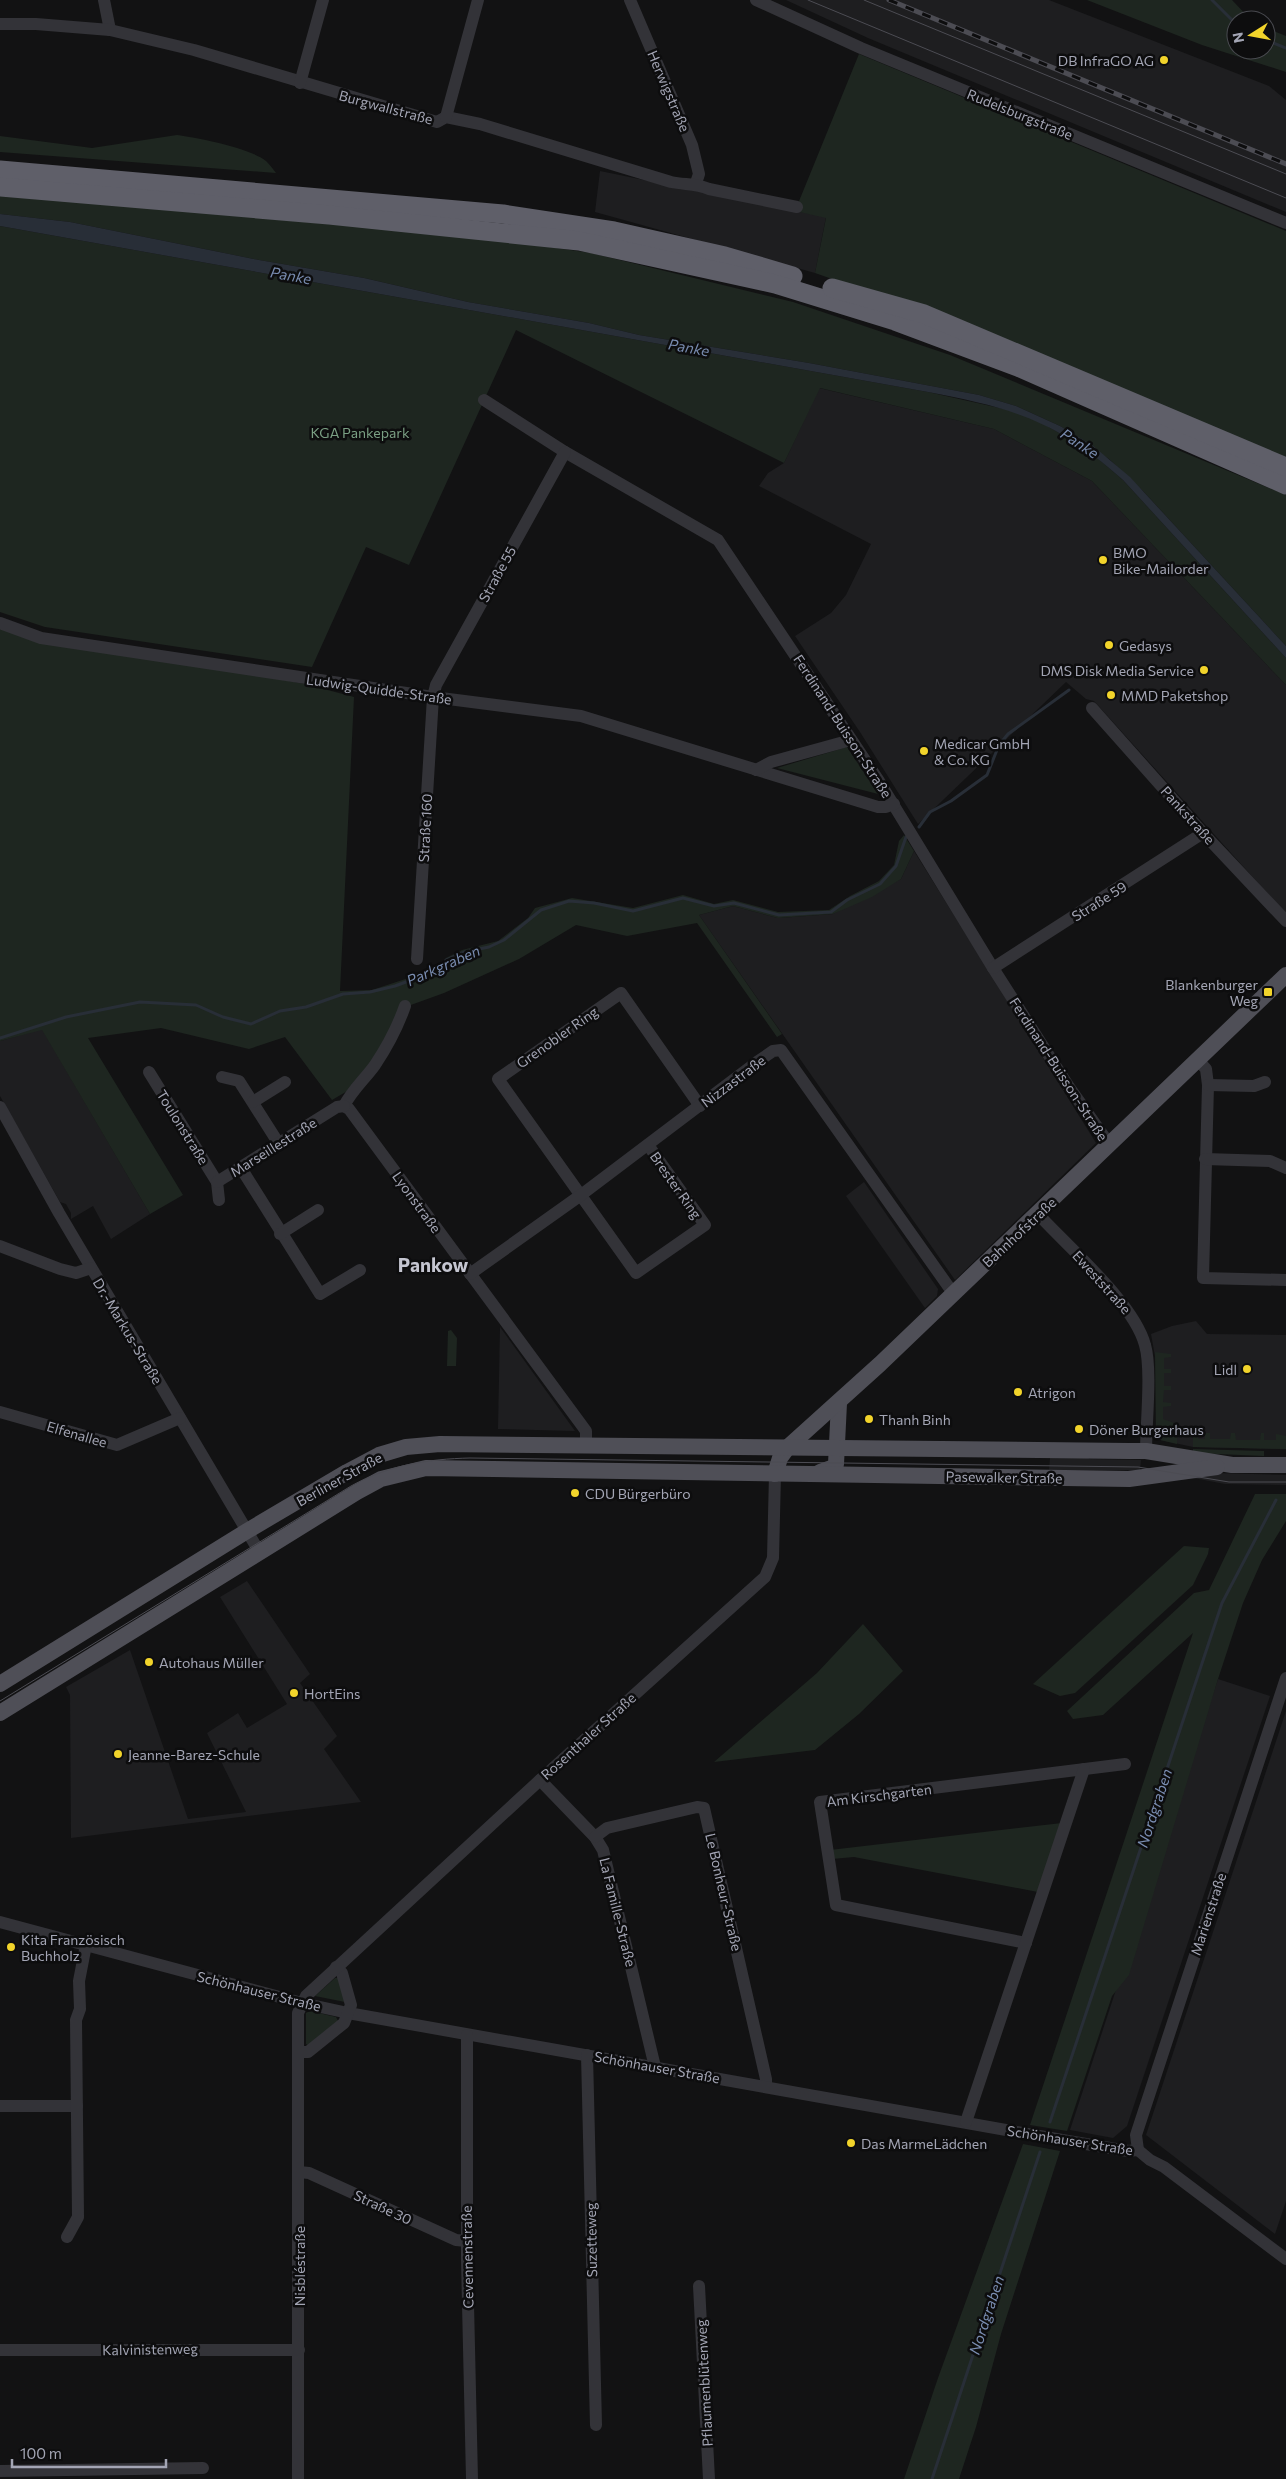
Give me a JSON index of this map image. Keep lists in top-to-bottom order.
{
  "streets": {
    "main road": ["Bahnhofstraße", "Pasewalker Straße", "Berliner Straße"],
    "street": [
      "Herwigstraße",
      "Burgwallstraße",
      "Rudelsburgstraße",
      "Straße 55",
      "Ludwig-Quidde-Straße",
      "Ferdinand-Buisson-Straße",
      "Pankstraße",
      "Straße 160",
      "Straße 59",
      "Grenobler Ring",
      "Nizzastraße",
      "Toulonstraße",
      "Marseillestraße",
      "Brester Ring",
      "Lyonstraße",
      "Eweststraße",
      "Dr.-Markus-Straße",
      "Elfenallee",
      "Rosenthaler Straße",
      "Am Kirschgarten",
      "Le Bonheur-Straße",
      "La Famille-Straße",
      "Marienstraße",
      "Schönhauser Straße",
      "Straße 30",
      "Suzetteweg",
      "Cevennenstraße",
      "Nisbléstraße",
      "Kalvinistenweg",
      "Pflaumenblütenweg"
    ]
  },
  "crossings": [
    ["Herwigstraße", "Burgwallstraße"],
    ["Straße 55", "Ludwig-Quidde-Straße"],
    ["Straße 55", "Ferdinand-Buisson-Straße"],
    ["Straße 55", "Straße 160"],
    ["Ludwig-Quidde-Straße", "Ferdinand-Buisson-Straße"],
    ["Ludwig-Quidde-Straße", "Straße 160"],
    ["Ferdinand-Buisson-Straße", "Straße 59"],
    ["Ferdinand-Buisson-Straße", "Bahnhofstraße"],
    ["Pankstraße", "Straße 59"],
    ["Grenobler Ring", "Nizzastraße"],
    ["Grenobler Ring", "Brester Ring"],
    ["Nizzastraße", "Brester Ring"],
    ["Nizzastraße", "Lyonstraße"],
    ["Nizzastraße", "Bahnhofstraße"],
    ["Toulonstraße", "Marseillestraße"],
    ["Marseillestraße", "Lyonstraße"],
    ["Lyonstraße", "Berliner Straße"],
    ["Bahnhofstraße", "Eweststraße"],
    ["Bahnhofstraße", "Pasewalker Straße"],
    ["Bahnhofstraße", "Berliner Straße"],
    ["Eweststraße", "Pasewalker Straße"],
    ["Dr.-Markus-Straße", "Elfenallee"],
    ["Dr.-Markus-Straße", "Berliner Straße"],
    ["Pasewalker Straße", "Berliner Straße"],
    ["Pasewalker Straße", "Rosenthaler Straße"],
    ["Berliner Straße", "Rosenthaler Straße"],
    ["Rosenthaler Straße", "La Famille-Straße"],
    ["Rosenthaler Straße", "Schönhauser Straße"],
    ["Rosenthaler Straße", "Nisbléstraße"],
    ["Le Bonheur-Straße", "La Famille-Straße"],
    ["Le Bonheur-Straße", "Schönhauser Straße"],
    ["La Famille-Straße", "Schönhauser Straße"],
    ["Marienstraße", "Schönhauser Straße"],
    ["Schönhauser Straße", "Suzetteweg"],
    ["Schönhauser Straße", "Cevennenstraße"],
    ["Schönhauser Straße", "Nisbléstraße"],
    ["Straße 30", "Cevennenstraße"],
    ["Straße 30", "Nisbléstraße"],
    ["Nisbléstraße", "Kalvinistenweg"]
  ],
  "districts": ["Pankow"],
  "water": ["Panke", "Parkgraben", "Nordgraben"],
  "parks": ["KGA Pankepark"],
  "places": {
    "other": [
      "DB InfraGO AG",
      "BMO Bike-Mailorder",
      "Gedasys",
      "DMS Disk Media Service",
      "MMD Paketshop",
      "Medicar GmbH & Co. KG",
      "Lidl",
      "Atrigon",
      "Thanh Binh",
      "Döner Burgerhaus",
      "CDU Bürgerbüro",
      "Autohaus Müller",
      "HortEins",
      "Jeanne-Barez-Schule",
      "Kita Französisch Buchholz",
      "Das MarmeLädchen"
    ],
    "transit": ["Blankenburger Weg"]
  },
  "scale_bar": "100 m",
  "north": "left"
}
